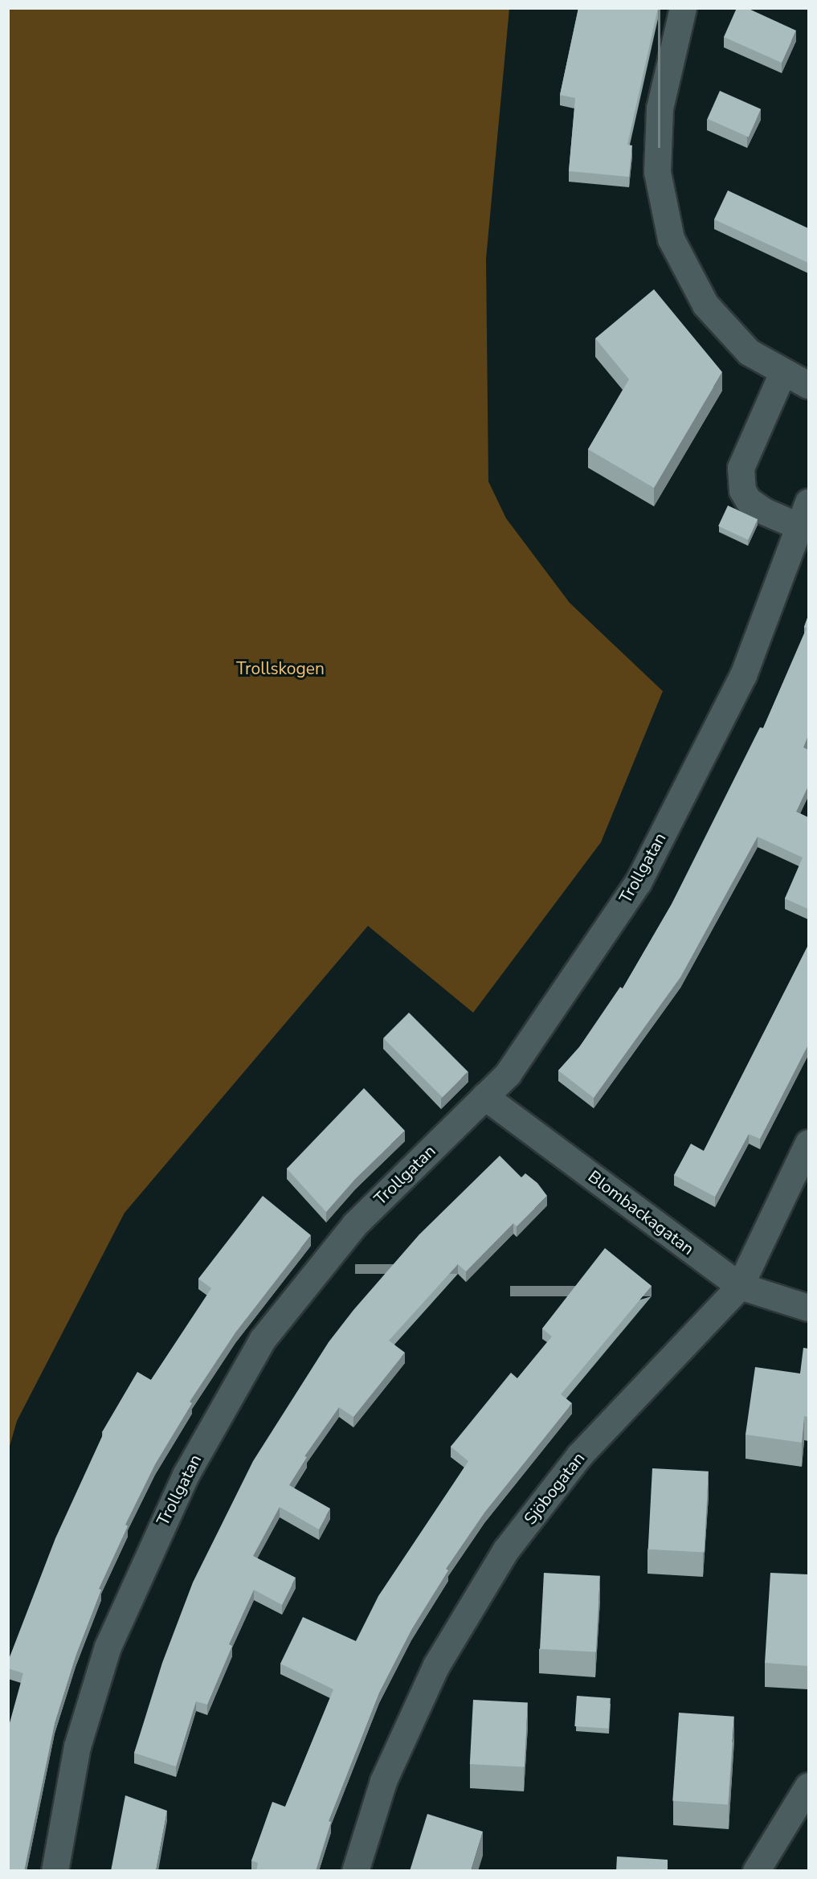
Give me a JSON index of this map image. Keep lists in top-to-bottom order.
{
  "streets": {
    "street": ["Trollgatan", "Blombackagatan", "Sjöbogatan"]
  },
  "crossings": [
    ["Trollgatan", "Blombackagatan"],
    ["Blombackagatan", "Sjöbogatan"]
  ],
  "parks": ["Trollskogen"]
}
